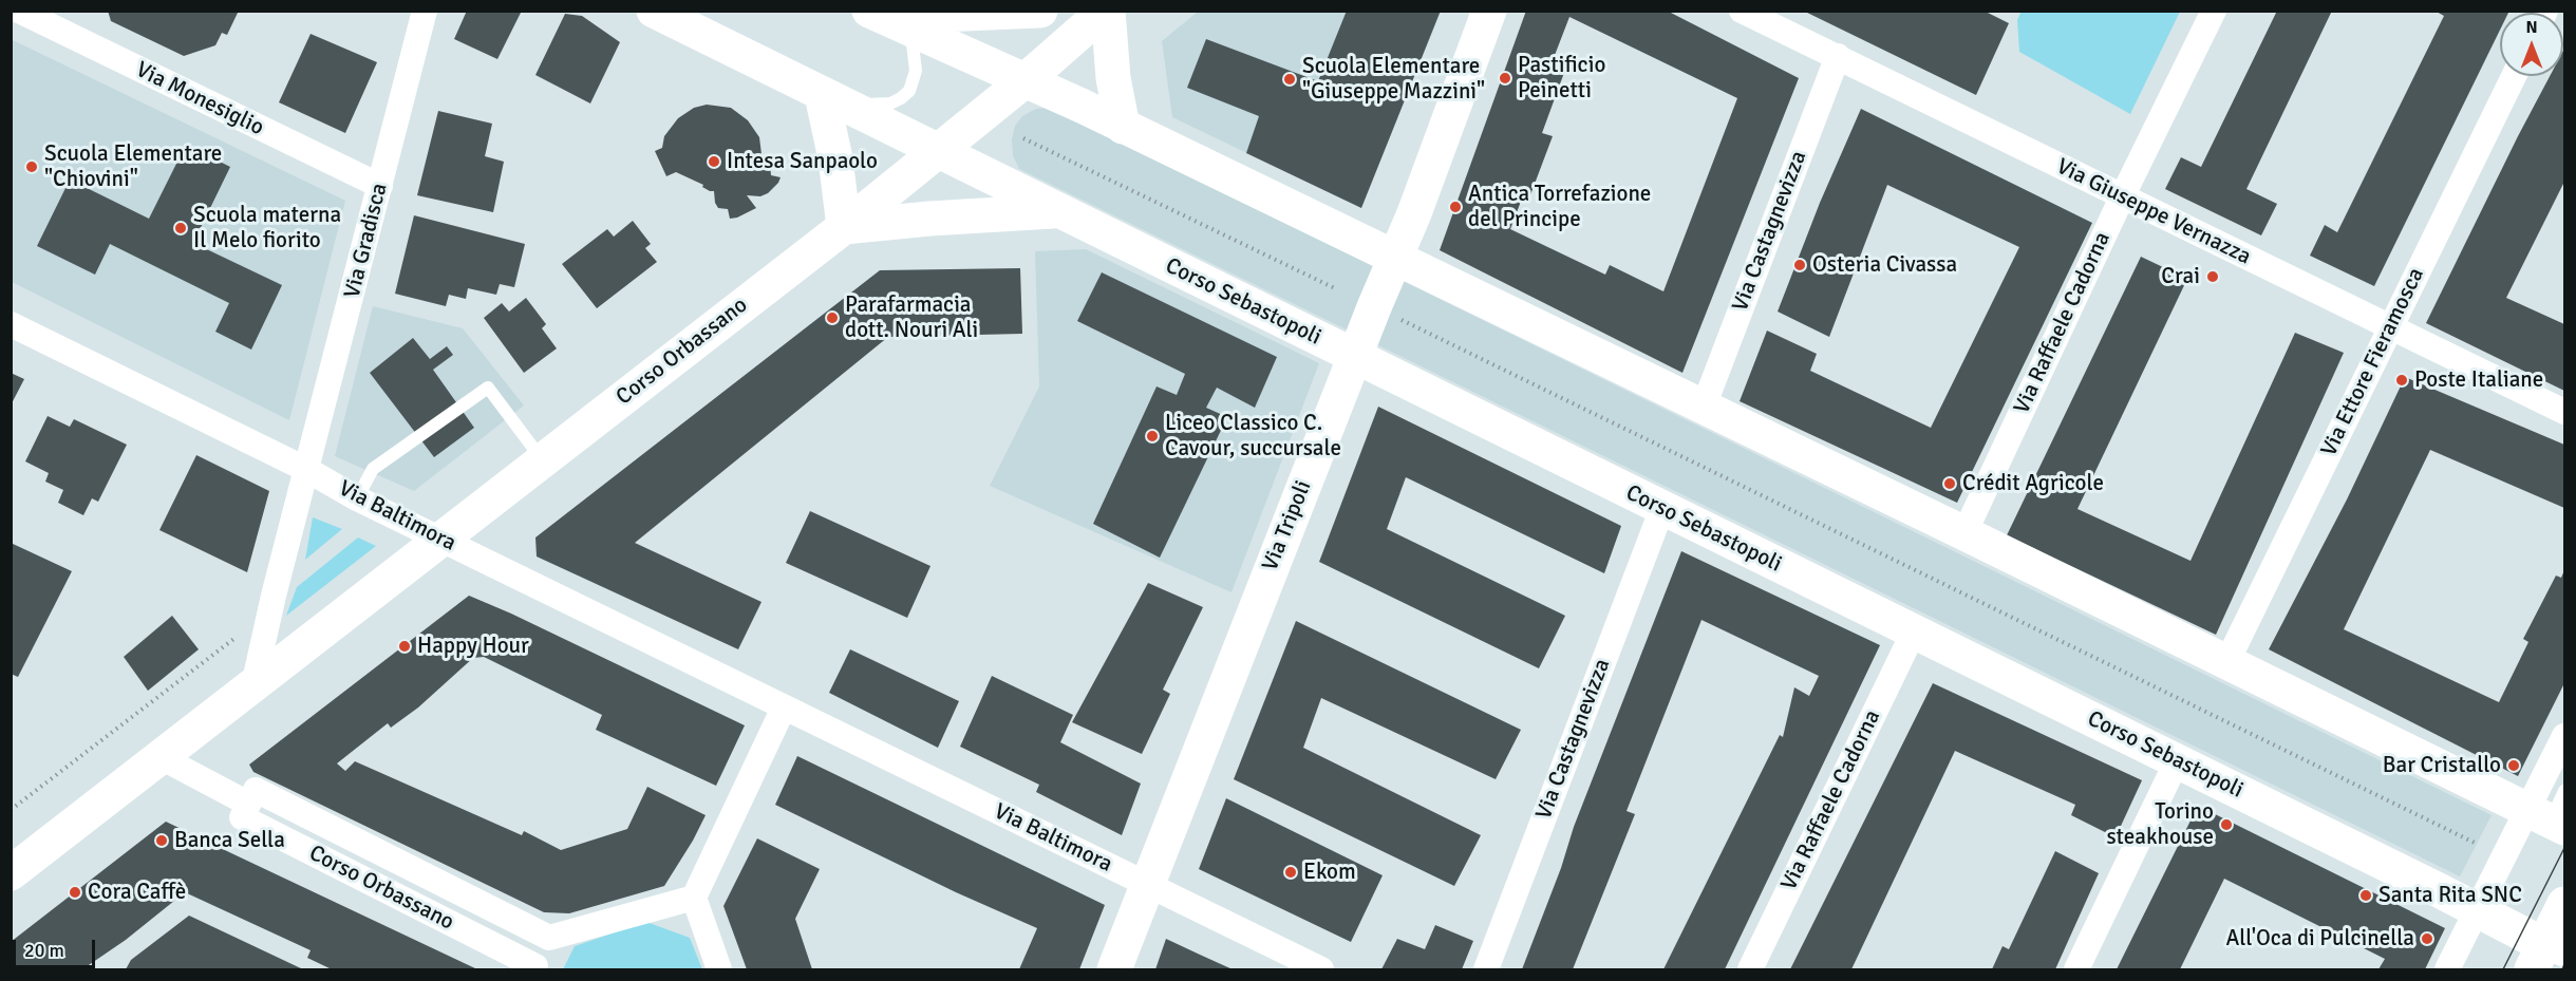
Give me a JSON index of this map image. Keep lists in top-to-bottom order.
{
  "streets": {
    "street": [
      "Via Monesiglio",
      "Via Giuseppe Vernazza",
      "Via Castagnevizza",
      "Via Gradisca",
      "Corso Sebastopoli",
      "Via Raffaele Cadorna",
      "Corso Orbassano",
      "Via Ettore Fieramosca",
      "Via Baltimora",
      "Via Tripoli"
    ]
  },
  "crossings": [
    ["Via Monesiglio", "Via Gradisca"],
    ["Via Giuseppe Vernazza", "Via Castagnevizza"],
    ["Via Giuseppe Vernazza", "Via Raffaele Cadorna"],
    ["Via Giuseppe Vernazza", "Via Ettore Fieramosca"],
    ["Via Castagnevizza", "Corso Sebastopoli"],
    ["Via Gradisca", "Via Baltimora"],
    ["Corso Sebastopoli", "Via Raffaele Cadorna"],
    ["Corso Sebastopoli", "Corso Orbassano"],
    ["Corso Sebastopoli", "Via Tripoli"],
    ["Corso Orbassano", "Via Baltimora"],
    ["Via Baltimora", "Via Tripoli"]
  ],
  "places": [
    "Pastificio Peinetti",
    "Scuola Elementare \"Giuseppe Mazzini\"",
    "Intesa Sanpaolo",
    "Scuola Elementare \"Chiovini\"",
    "Antica Torrefazione del Principe",
    "Scuola materna Il Melo fiorito",
    "Osteria Civassa",
    "Crai",
    "Parafarmacia dott. Nouri Ali",
    "Poste Italiane",
    "Liceo Classico C. Cavour, succursale",
    "Crédit Agricole",
    "Happy Hour",
    "Bar Cristallo",
    "Torino steakhouse",
    "Banca Sella",
    "Ekom",
    "Cora Caffè",
    "Santa Rita SNC",
    "All'Oca di Pulcinella"
  ],
  "scale_bar": "20 m",
  "north": "top"
}
